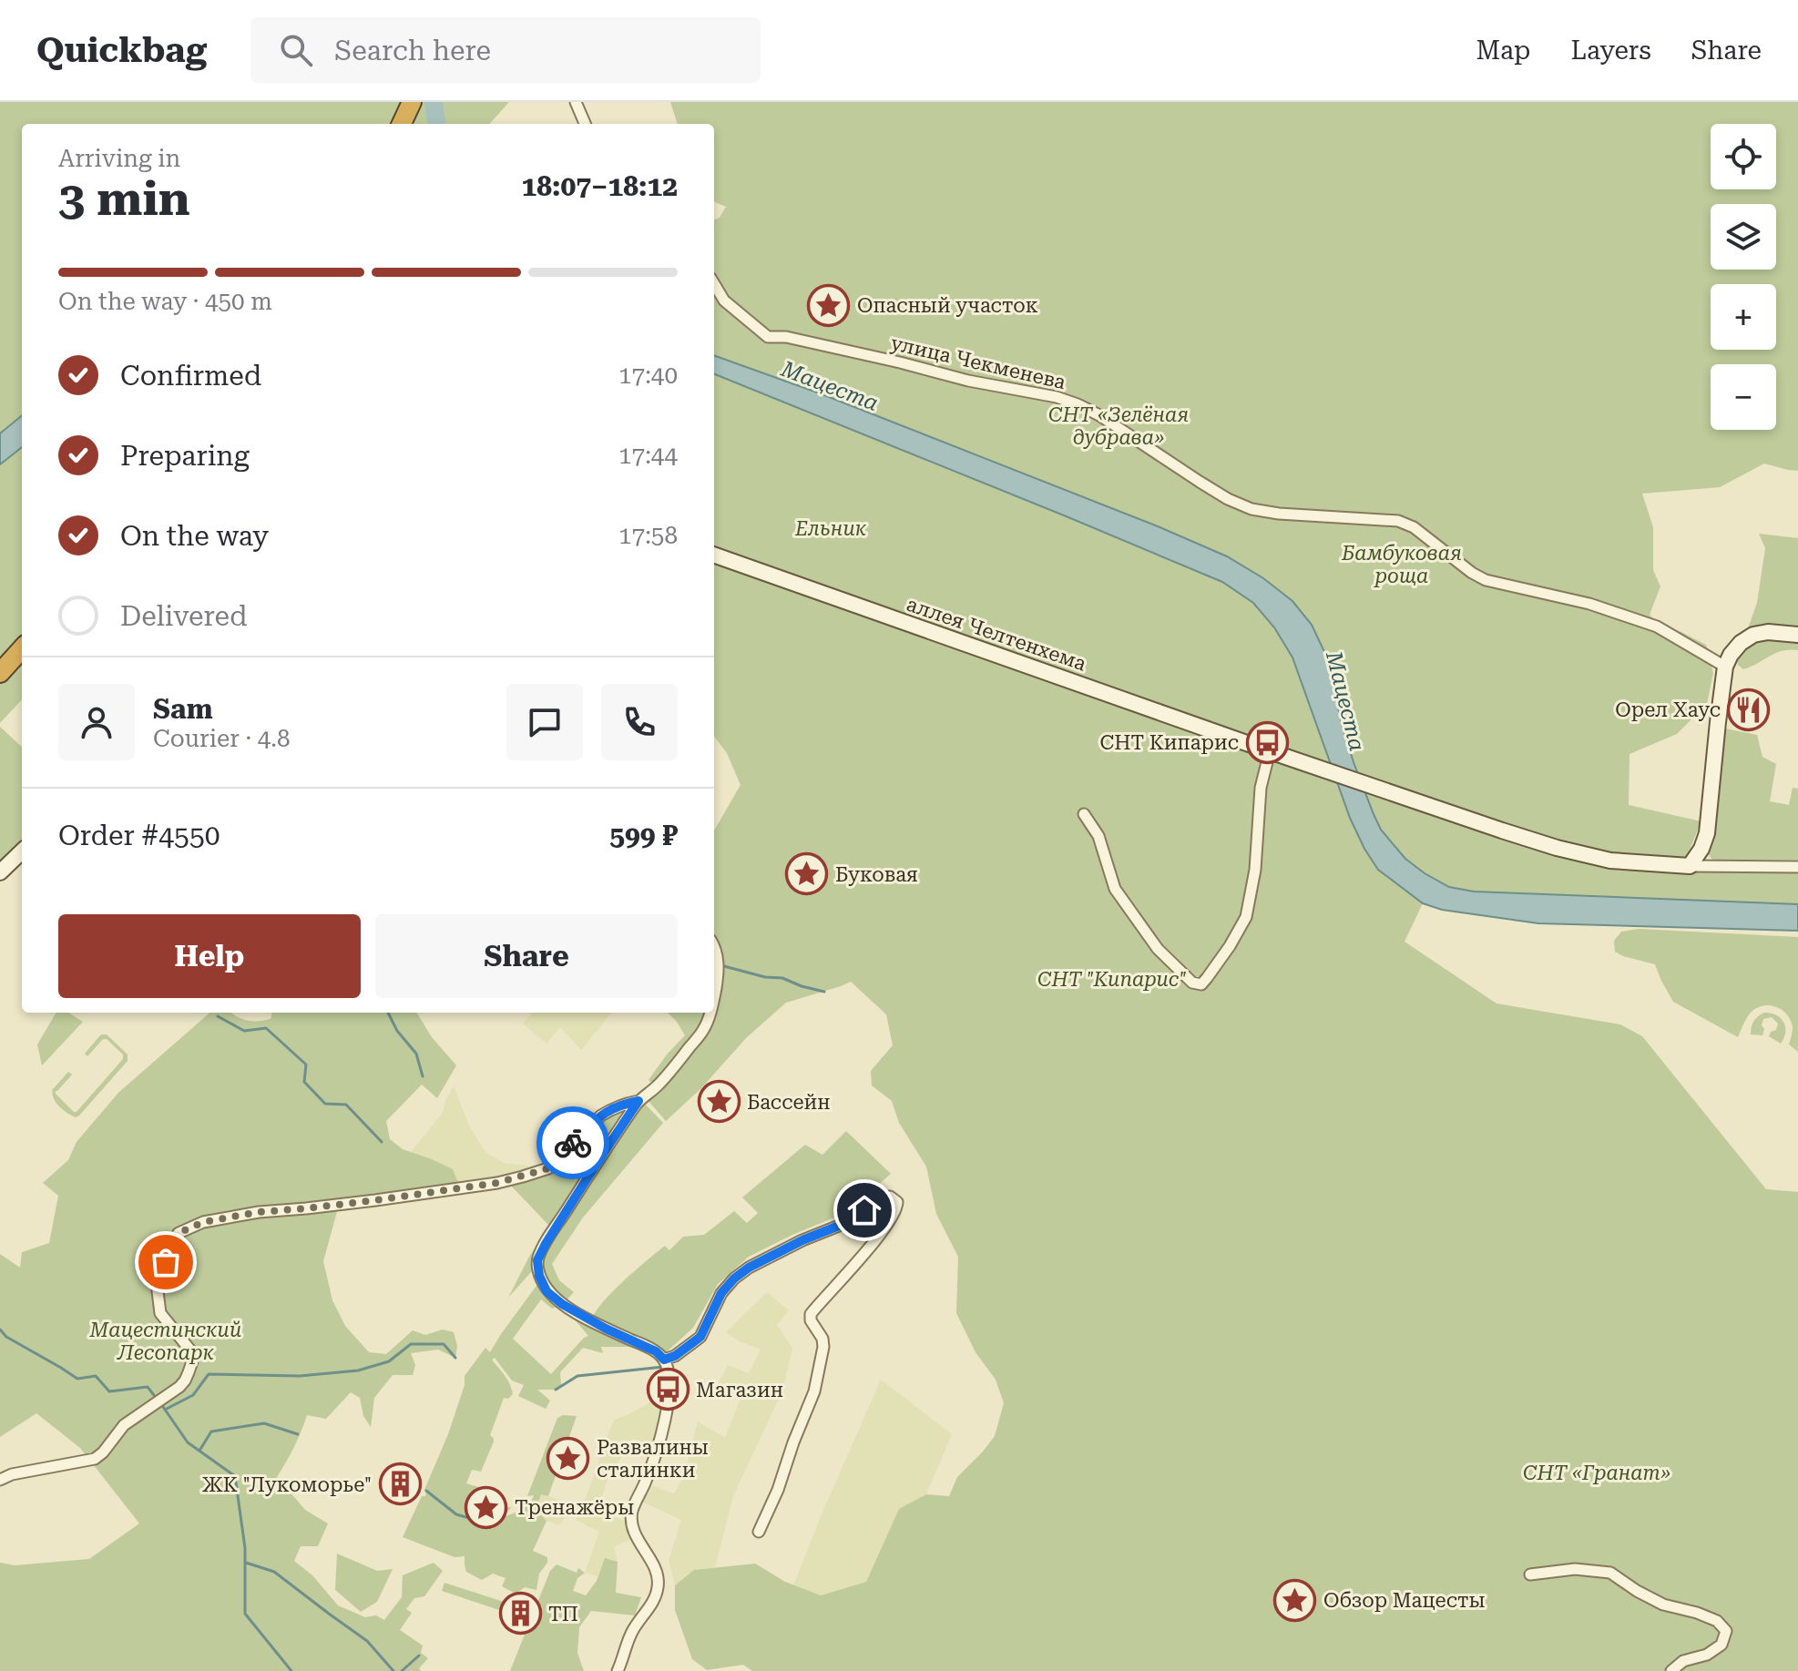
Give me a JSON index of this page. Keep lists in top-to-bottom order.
{
  "streets": {
    "main road": ["аллея Челтенхема"],
    "street": ["улица Чекменева"]
  },
  "water": ["Мацеста"],
  "parks": [
    "СНТ «Зелёная дубрава»",
    "Ельник",
    "Бамбуковая роща",
    "СНТ \"Кипарис\"",
    "Мацестинский Лесопарк",
    "СНТ «Гранат»"
  ],
  "places": {
    "place": [
      "Опасный участок",
      "Буковая",
      "Бассейн",
      "Развалины сталинки",
      "Тренажёры",
      "Обзор Мацесты"
    ],
    "restaurant": ["Орел Хаус"],
    "bus stop": ["СНТ Кипарис", "Магазин"],
    "building": ["ЖК \"Лукоморье\"", "ТП"]
  },
  "page": {
    "header": "Quickbag",
    "search": "Search here",
    "nav": ["Map", "Layers", "Share"],
    "map_buttons": ["+", "−"],
    "heading": ["3 min", "Arriving in", "18:07–18:12"],
    "panel": [
      "Sam",
      "Courier · 4.8",
      "Order #4550",
      "599 ₽"
    ],
    "bar": "On the way · 450 m",
    "list": [
      ["Confirmed", "17:40"],
      ["Preparing", "17:44"],
      ["On the way", "17:58"],
      "Delivered"
    ],
    "buttons": ["Help", "Share"]
  }
}
